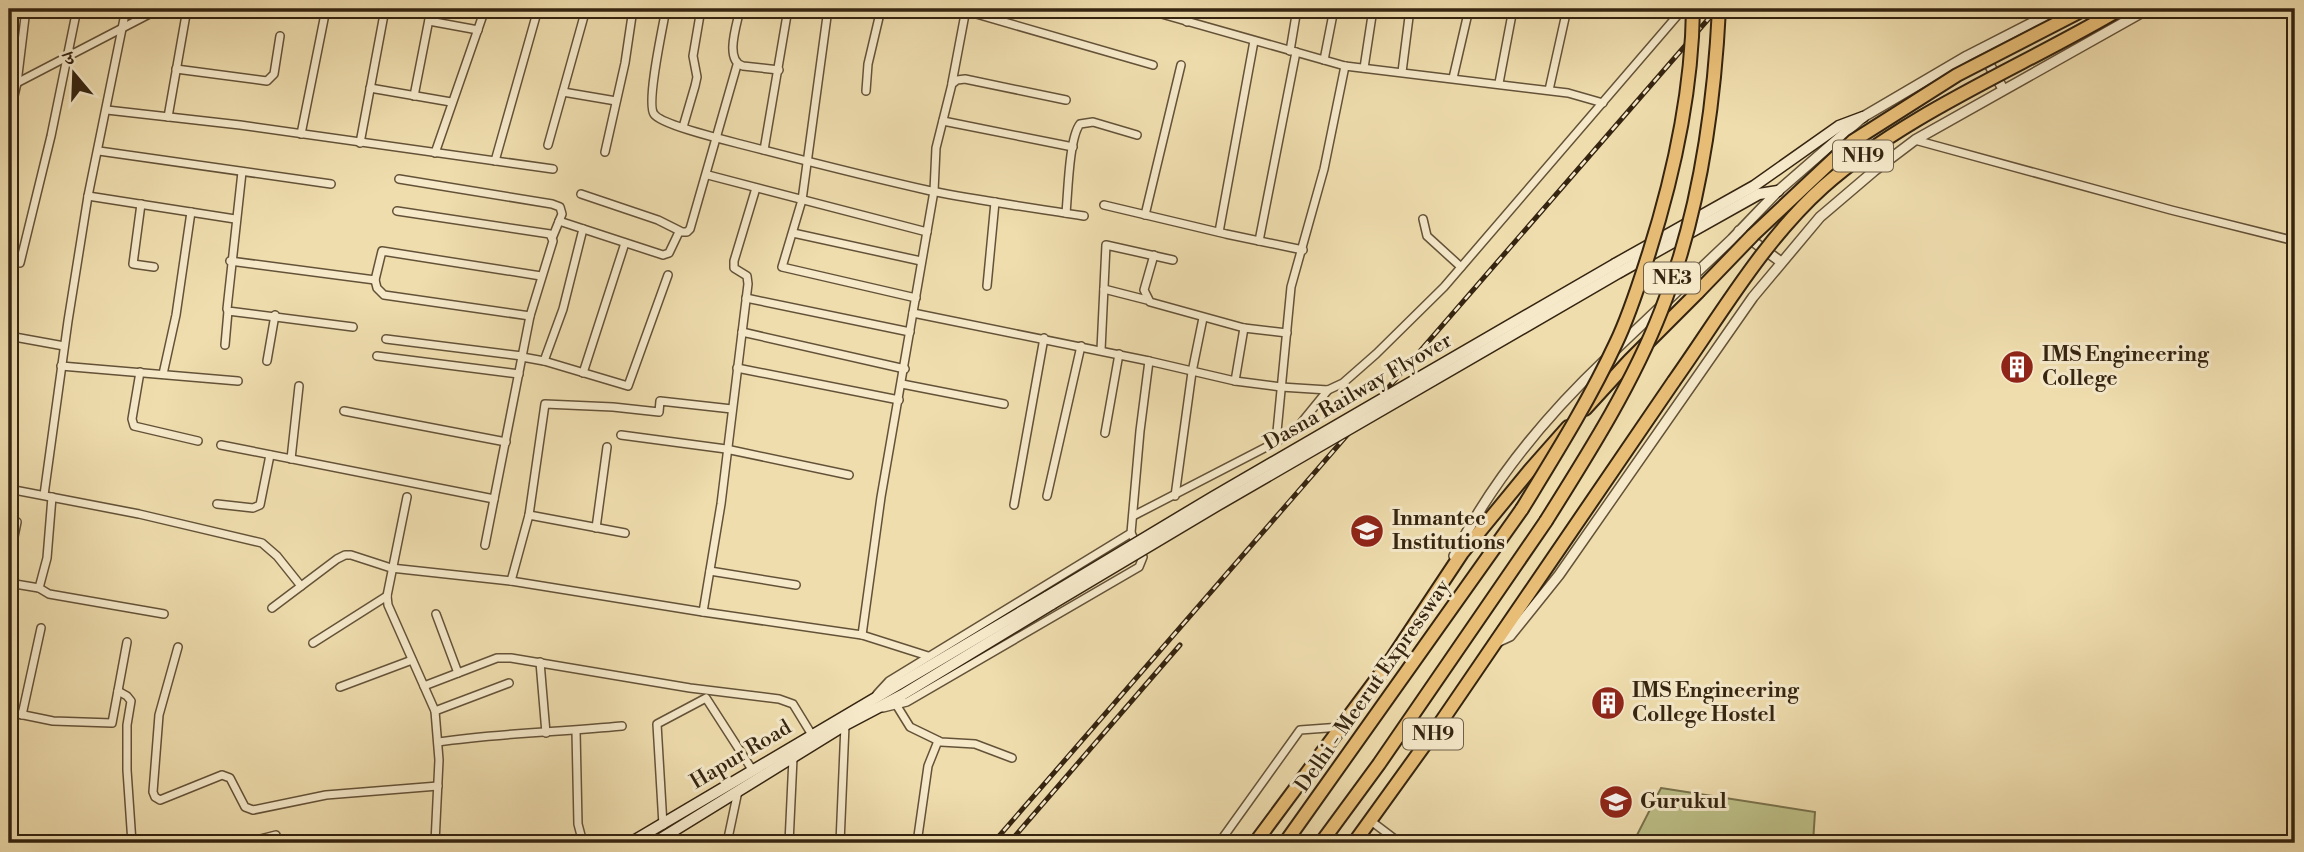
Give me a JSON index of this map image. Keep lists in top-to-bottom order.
{
  "streets": {
    "highway": ["NH9", "NE3", "Delhi - Meerut Expressway"],
    "main road": ["Dasna Railway Flyover", "Hapur Road"]
  },
  "crossings": [
    ["Dasna Railway Flyover", "Hapur Road"]
  ],
  "places": {
    "building": ["IMS Engineering College", "IMS Engineering College Hostel"],
    "school or university": ["Inmantec Institutions", "Gurukul"]
  },
  "north": "top"
}
